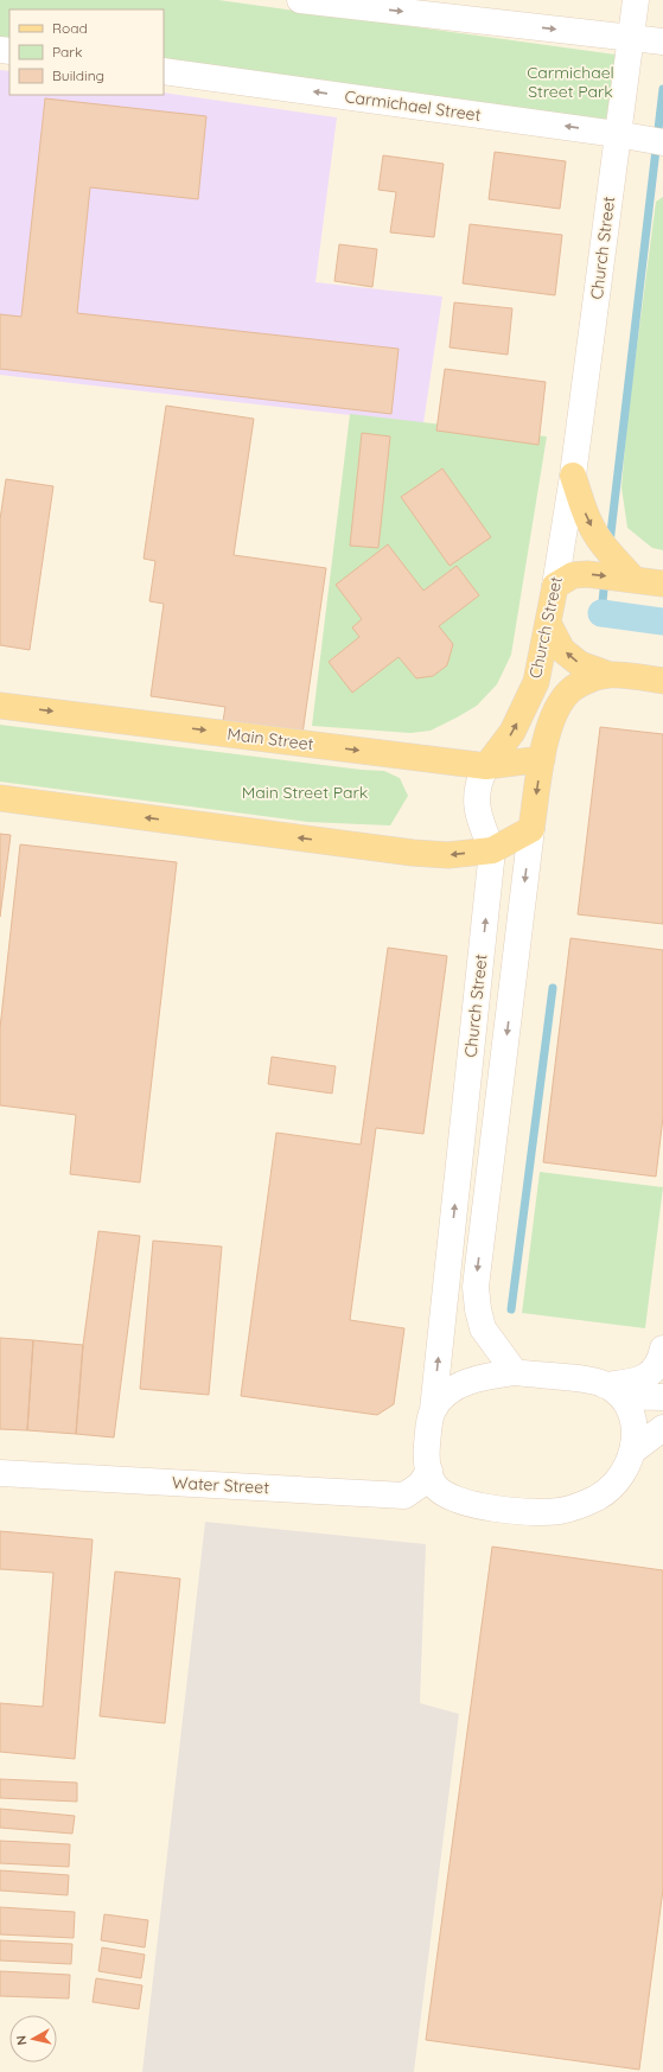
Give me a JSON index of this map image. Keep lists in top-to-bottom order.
{
  "streets": {
    "main road": ["Church Street", "Main Street"],
    "street": ["Carmichael Street", "Water Street"]
  },
  "crossings": [
    ["Carmichael Street", "Church Street"],
    ["Church Street", "Main Street"],
    ["Church Street", "Water Street"]
  ],
  "parks": ["Carmichael Street Park", "Main Street Park"],
  "legend": ["Road", "Park", "Building"],
  "north": "left"
}
